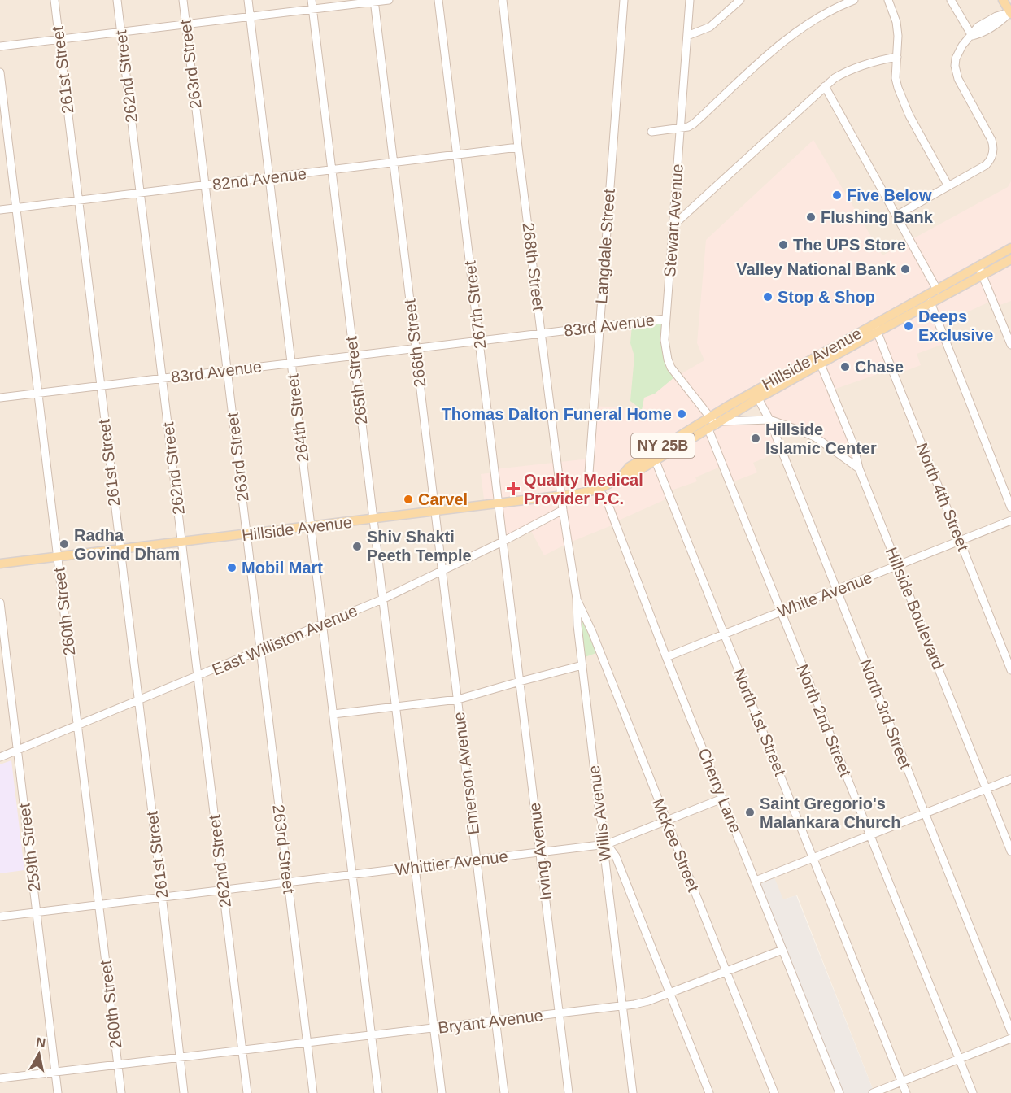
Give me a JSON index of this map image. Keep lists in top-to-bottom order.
{
  "streets": {
    "main road": ["Hillside Avenue", "NY 25B"],
    "street": [
      "263rd Street",
      "261st Street",
      "262nd Street",
      "82nd Avenue",
      "Stewart Avenue",
      "Langdale Street",
      "268th Street",
      "267th Street",
      "83rd Avenue",
      "266th Street",
      "265th Street",
      "264th Street",
      "North 4th Street",
      "White Avenue",
      "Hillside Boulevard",
      "260th Street",
      "East Williston Avenue",
      "North 3rd Street",
      "North 2nd Street",
      "North 1st Street",
      "Emerson Avenue",
      "Cherry Lane",
      "Willis Avenue",
      "McKee Street",
      "259th Street",
      "Irving Avenue",
      "Whittier Avenue",
      "Bryant Avenue"
    ]
  },
  "crossings": [
    ["263rd Street", "82nd Avenue"],
    ["263rd Street", "83rd Avenue"],
    ["263rd Street", "Hillside Avenue"],
    ["263rd Street", "East Williston Avenue"],
    ["263rd Street", "Whittier Avenue"],
    ["263rd Street", "Bryant Avenue"],
    ["261st Street", "82nd Avenue"],
    ["261st Street", "83rd Avenue"],
    ["261st Street", "Hillside Avenue"],
    ["261st Street", "East Williston Avenue"],
    ["261st Street", "Whittier Avenue"],
    ["261st Street", "Bryant Avenue"],
    ["262nd Street", "82nd Avenue"],
    ["262nd Street", "83rd Avenue"],
    ["262nd Street", "Hillside Avenue"],
    ["262nd Street", "East Williston Avenue"],
    ["262nd Street", "Whittier Avenue"],
    ["262nd Street", "Bryant Avenue"],
    ["82nd Avenue", "268th Street"],
    ["82nd Avenue", "267th Street"],
    ["82nd Avenue", "266th Street"],
    ["82nd Avenue", "265th Street"],
    ["82nd Avenue", "264th Street"],
    ["82nd Avenue", "260th Street"],
    ["Stewart Avenue", "83rd Avenue"],
    ["Stewart Avenue", "Hillside Avenue"],
    ["Stewart Avenue", "North 2nd Street"],
    ["Langdale Street", "83rd Avenue"],
    ["Langdale Street", "Hillside Avenue"],
    ["Langdale Street", "Cherry Lane"],
    ["268th Street", "83rd Avenue"],
    ["268th Street", "Hillside Avenue"],
    ["268th Street", "East Williston Avenue"],
    ["268th Street", "Willis Avenue"],
    ["267th Street", "83rd Avenue"],
    ["267th Street", "Hillside Avenue"],
    ["267th Street", "East Williston Avenue"],
    ["267th Street", "Irving Avenue"],
    ["83rd Avenue", "266th Street"],
    ["83rd Avenue", "265th Street"],
    ["83rd Avenue", "264th Street"],
    ["83rd Avenue", "260th Street"],
    ["266th Street", "Hillside Avenue"],
    ["266th Street", "East Williston Avenue"],
    ["266th Street", "Emerson Avenue"],
    ["Hillside Avenue", "265th Street"],
    ["Hillside Avenue", "264th Street"],
    ["Hillside Avenue", "North 4th Street"],
    ["Hillside Avenue", "Hillside Boulevard"],
    ["Hillside Avenue", "260th Street"],
    ["Hillside Avenue", "North 3rd Street"],
    ["Hillside Avenue", "North 2nd Street"],
    ["Hillside Avenue", "North 1st Street"],
    ["Hillside Avenue", "Cherry Lane"],
    ["265th Street", "East Williston Avenue"],
    ["265th Street", "Whittier Avenue"],
    ["265th Street", "Bryant Avenue"],
    ["264th Street", "East Williston Avenue"],
    ["264th Street", "Whittier Avenue"],
    ["264th Street", "Bryant Avenue"],
    ["North 4th Street", "White Avenue"],
    ["White Avenue", "Hillside Boulevard"],
    ["White Avenue", "North 3rd Street"],
    ["White Avenue", "North 2nd Street"],
    ["White Avenue", "North 1st Street"],
    ["White Avenue", "Cherry Lane"],
    ["260th Street", "East Williston Avenue"],
    ["260th Street", "Whittier Avenue"],
    ["260th Street", "Bryant Avenue"],
    ["East Williston Avenue", "259th Street"],
    ["Emerson Avenue", "Whittier Avenue"],
    ["Emerson Avenue", "Bryant Avenue"],
    ["Cherry Lane", "Whittier Avenue"],
    ["Cherry Lane", "Bryant Avenue"],
    ["Willis Avenue", "McKee Street"],
    ["Willis Avenue", "Whittier Avenue"],
    ["Willis Avenue", "Bryant Avenue"],
    ["McKee Street", "Whittier Avenue"],
    ["McKee Street", "Bryant Avenue"],
    ["259th Street", "Whittier Avenue"],
    ["259th Street", "Bryant Avenue"],
    ["Irving Avenue", "Whittier Avenue"],
    ["Irving Avenue", "Bryant Avenue"]
  ],
  "places": {
    "other": [
      "Five Below",
      "Flushing Bank",
      "The UPS Store",
      "Valley National Bank",
      "Stop & Shop",
      "Deeps Exclusive",
      "Chase",
      "Thomas Dalton Funeral Home",
      "Hillside Islamic Center",
      "Carvel",
      "Radha Govind Dham",
      "Shiv Shakti Peeth Temple",
      "Mobil Mart",
      "Saint Gregorio's Malankara Church"
    ],
    "health": ["Quality Medical Provider P.C."]
  },
  "north": "top"
}
